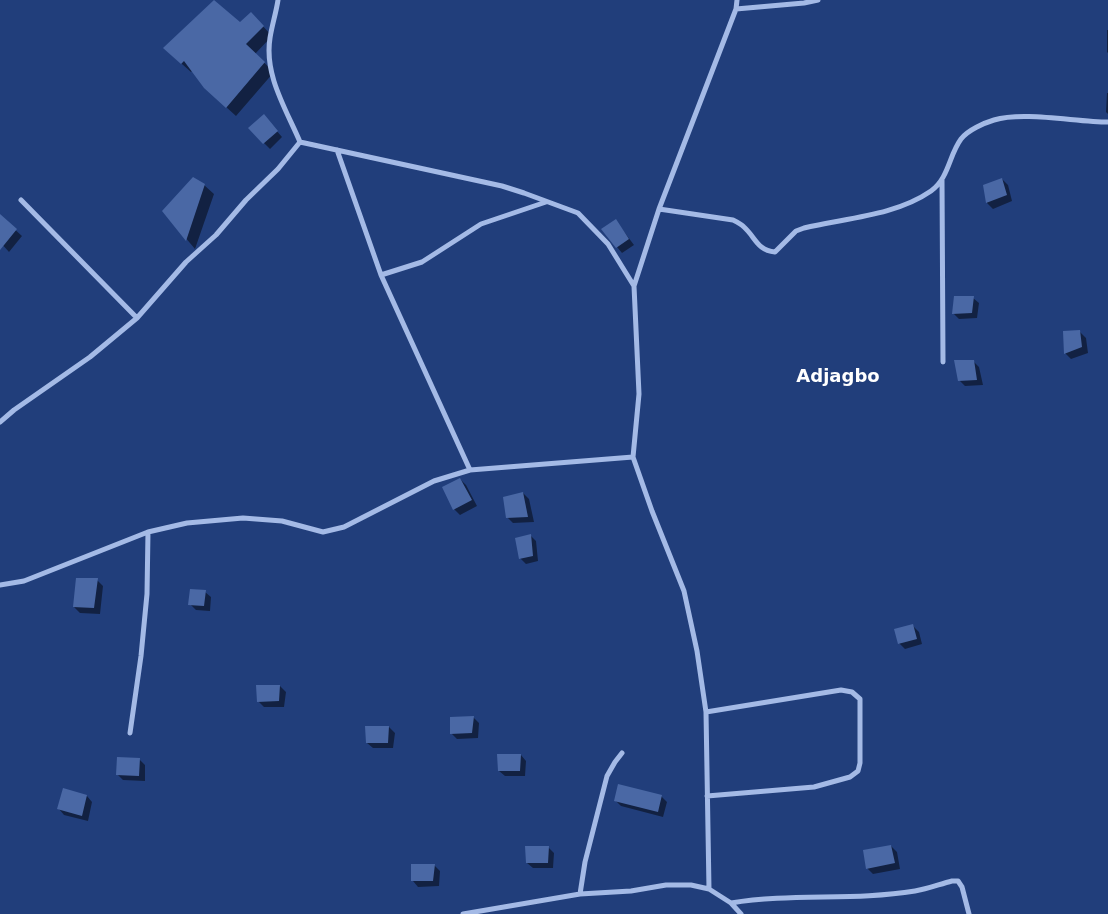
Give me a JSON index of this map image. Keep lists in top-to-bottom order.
{
  "districts": ["Adjagbo"]
}
